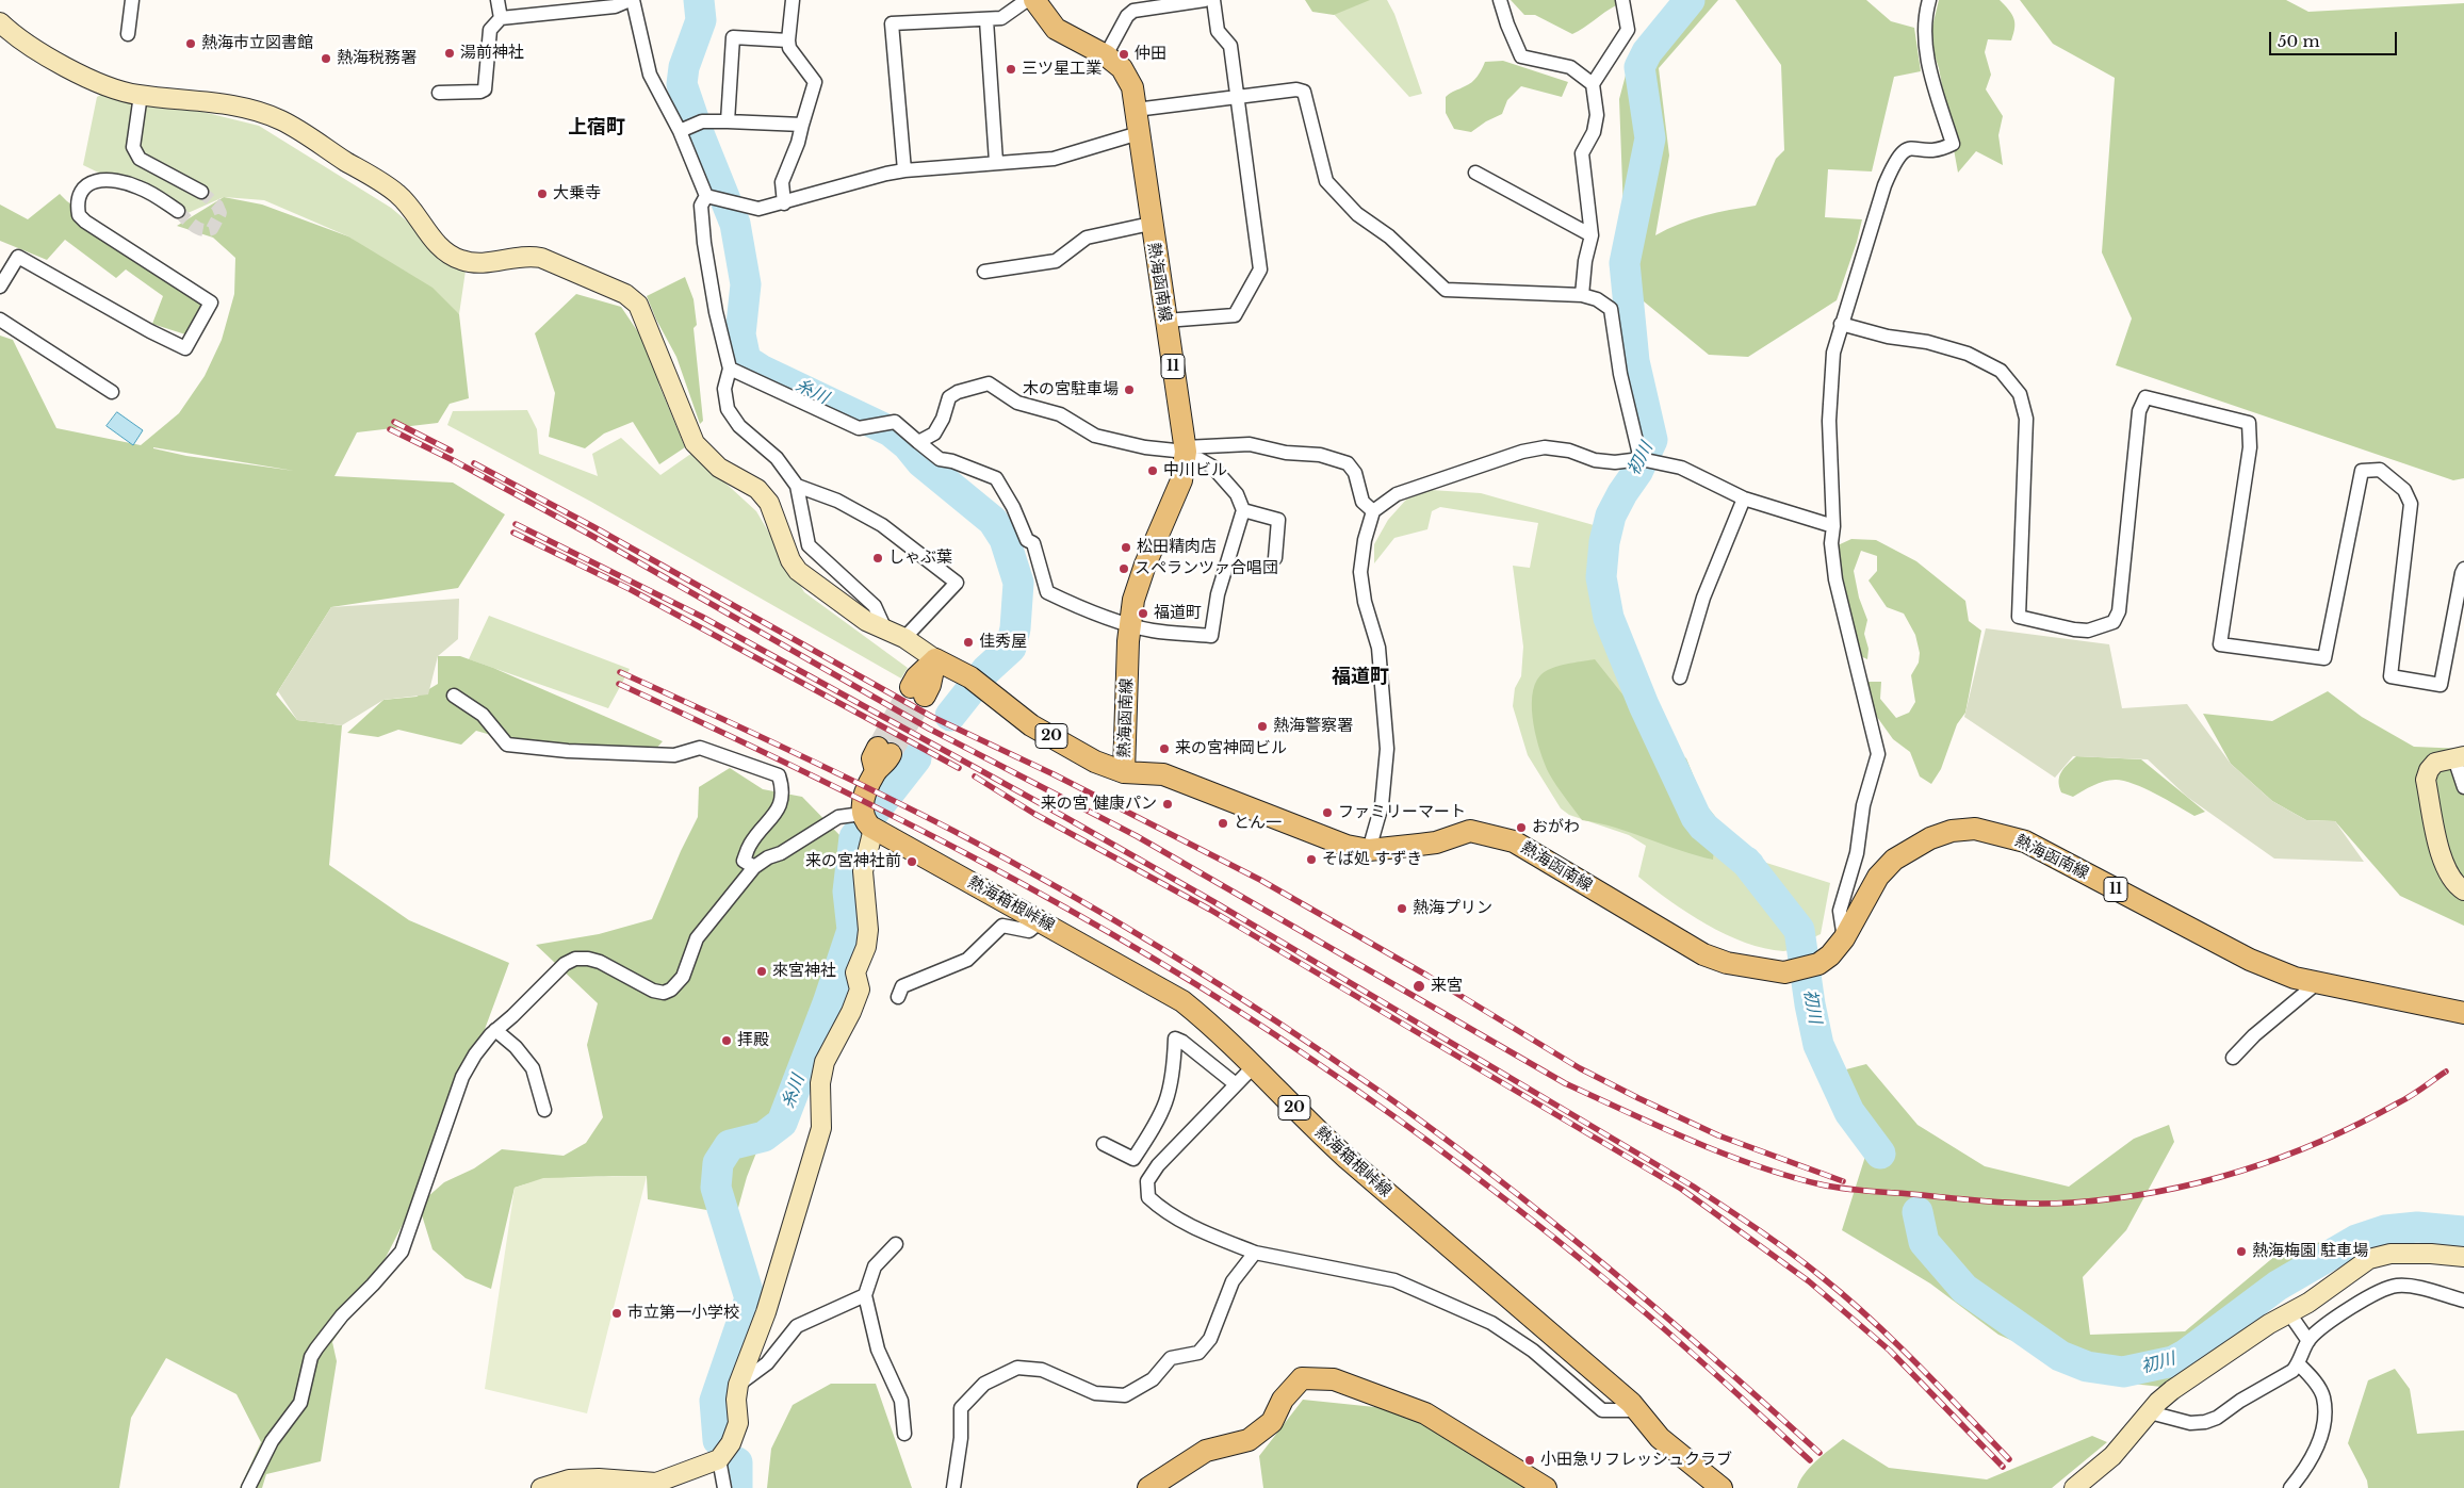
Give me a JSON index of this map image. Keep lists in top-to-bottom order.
{
  "streets": {
    "main road": [
      "熱海函南線",
      "11",
      "20",
      "熱海箱根峠線"
    ]
  },
  "crossings": [
    ["熱海函南線", "20"]
  ],
  "districts": ["上宿町", "福道町"],
  "water": ["糸川", "初川"],
  "places": [
    "熱海市立図書館",
    "湯前神社",
    "仲田",
    "熱海税務署",
    "三ツ星工業",
    "大乗寺",
    "木の宮駐車場",
    "中川ビル",
    "松田精肉店",
    "しゃぶ葉",
    "スペランツァ合唱団",
    "福道町",
    "佳秀屋",
    "熱海警察署",
    "来の宮神岡ビル",
    "来の宮 健康パン",
    "ファミリーマート",
    "とん一",
    "おがわ",
    "そば処 すずき",
    "来の宮神社前",
    "熱海プリン",
    "來宮神社",
    "来宮",
    "拝殿",
    "熱海梅園 駐車場",
    "市立第一小学校",
    "小田急リフレッシュクラブ"
  ],
  "scale_bar": "50 m"
}
